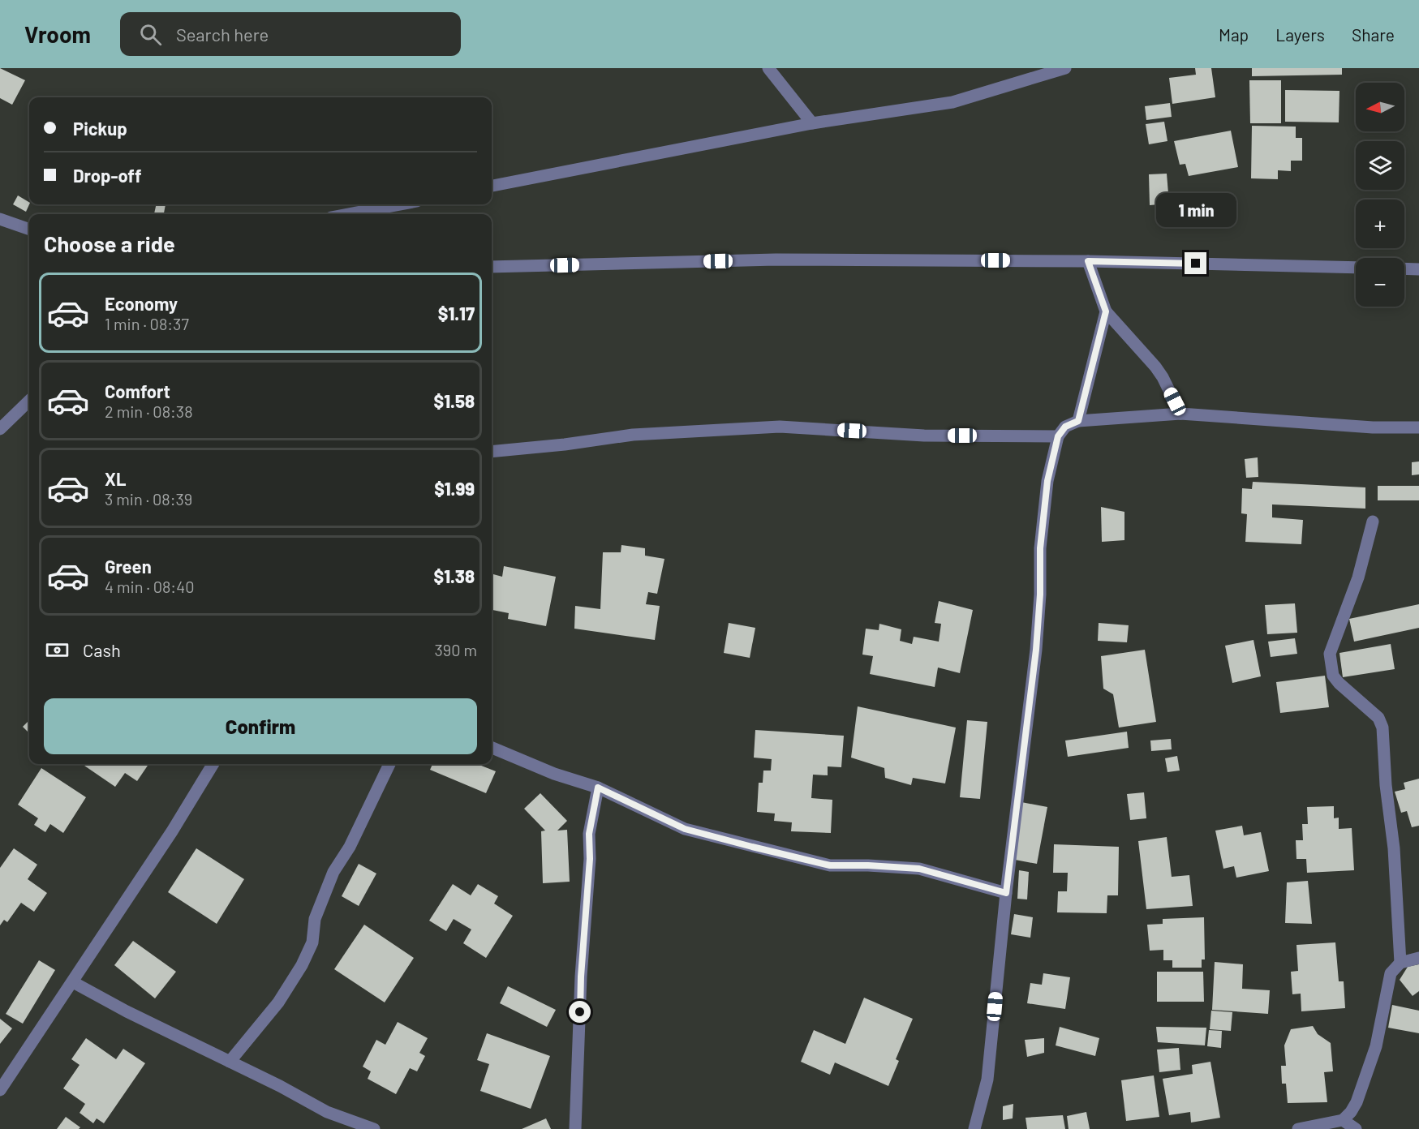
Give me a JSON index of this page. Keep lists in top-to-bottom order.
{
  "north": "left",
  "page": {
    "header": "Vroom",
    "search": "Search here",
    "nav": ["Map", "Layers", "Share"],
    "map_buttons": ["+", "−"],
    "banner": ["Pickup", "Drop-off"],
    "bubble": "1 min",
    "heading": "Choose a ride",
    "list": [
      {
        "name": "Economy",
        "note": "1 min · 08:37",
        "value": "$1.17"
      },
      {
        "name": "Comfort",
        "note": "2 min · 08:38",
        "value": "$1.58"
      },
      {
        "name": "XL",
        "note": "3 min · 08:39",
        "value": "$1.99"
      },
      {
        "name": "Green",
        "note": "4 min · 08:40",
        "value": "$1.38"
      }
    ],
    "pay": ["Cash", "390 m"],
    "buttons": "Confirm"
  }
}
